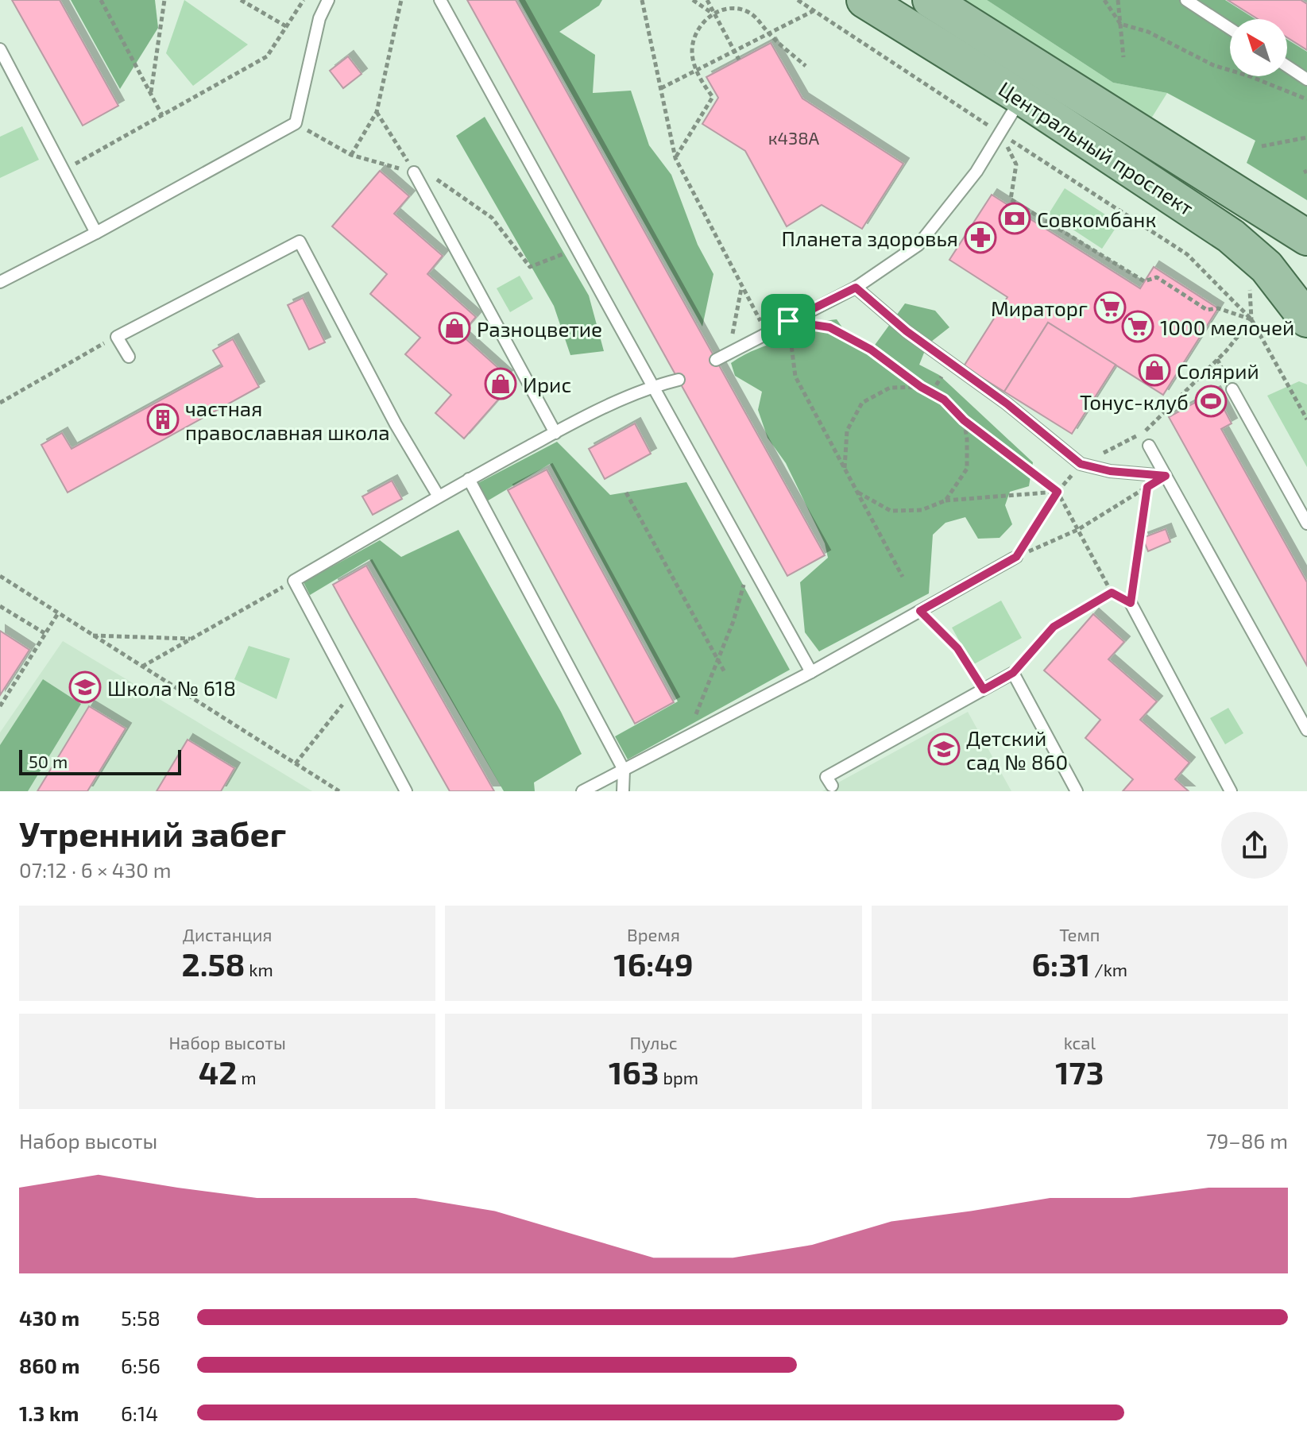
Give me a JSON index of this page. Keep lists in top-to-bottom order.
{
  "streets": {
    "main road": ["Центральный проспект"]
  },
  "places": {
    "bank": ["Совкомбанк"],
    "pharmacy": ["Планета здоровья"],
    "supermarket": ["Мираторг", "1000 мелочей"],
    "shop": ["Разноцветие", "Солярий", "Ирис"],
    "sports": ["Тонус-клуб"],
    "building": ["частная православная школа"],
    "school or university": ["Школа № 618", "Детский сад № 860"]
  },
  "house_numbers": ["к438А"],
  "scale_bar": "50 m",
  "north": "top left",
  "page": {
    "scale": "50 m",
    "heading": ["Утренний забег", "07:12 · 6 × 430 m"],
    "stats": [
      ["Дистанция", "2.58 km"],
      ["Время", "16:49"],
      ["Темп", "6:31 /km"],
      ["Набор высоты", "42 m"],
      ["Пульс", "163 bpm"],
      ["kcal", "173"]
    ],
    "chart": ["Набор высоты", "79–86 m"],
    "list": [
      {
        "name": "430 m",
        "note": "5:58"
      },
      {
        "name": "860 m",
        "note": "6:56"
      },
      {
        "name": "1.3 km",
        "note": "6:14"
      }
    ]
  }
}
